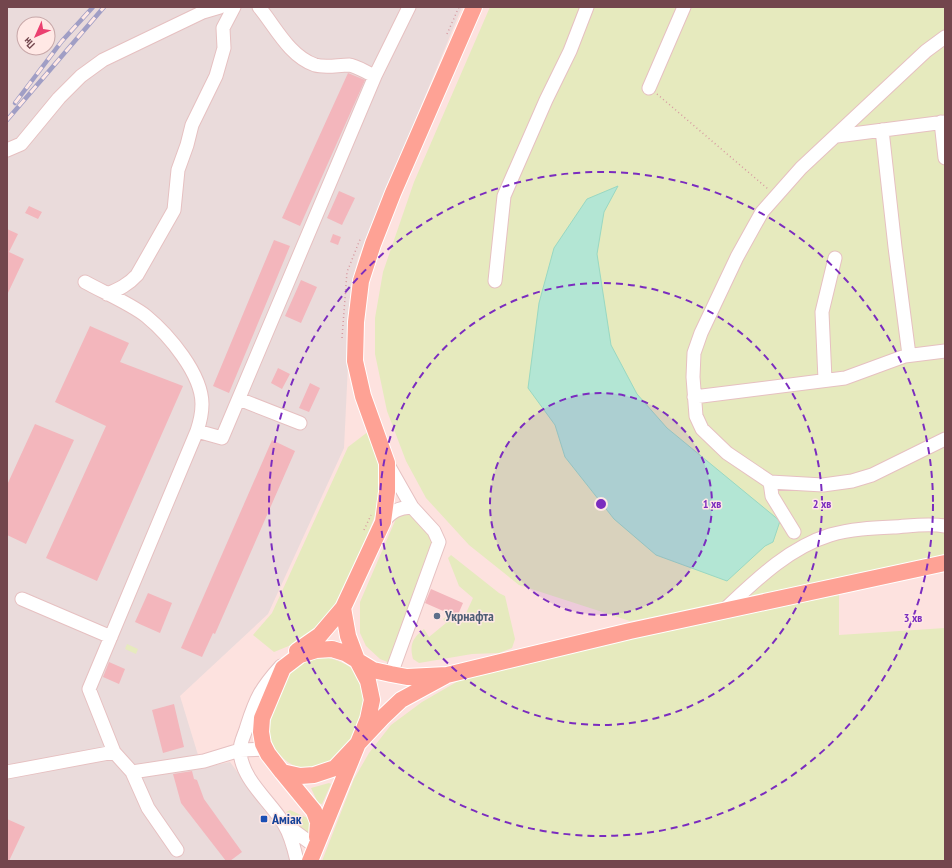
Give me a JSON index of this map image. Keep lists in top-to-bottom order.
{
  "places": {
    "other": ["Укрнафта"],
    "transit": ["Аміак"]
  },
  "north": "bottom left",
  "rings": ["1 хв", "2 хв", "3 хв"]
}
